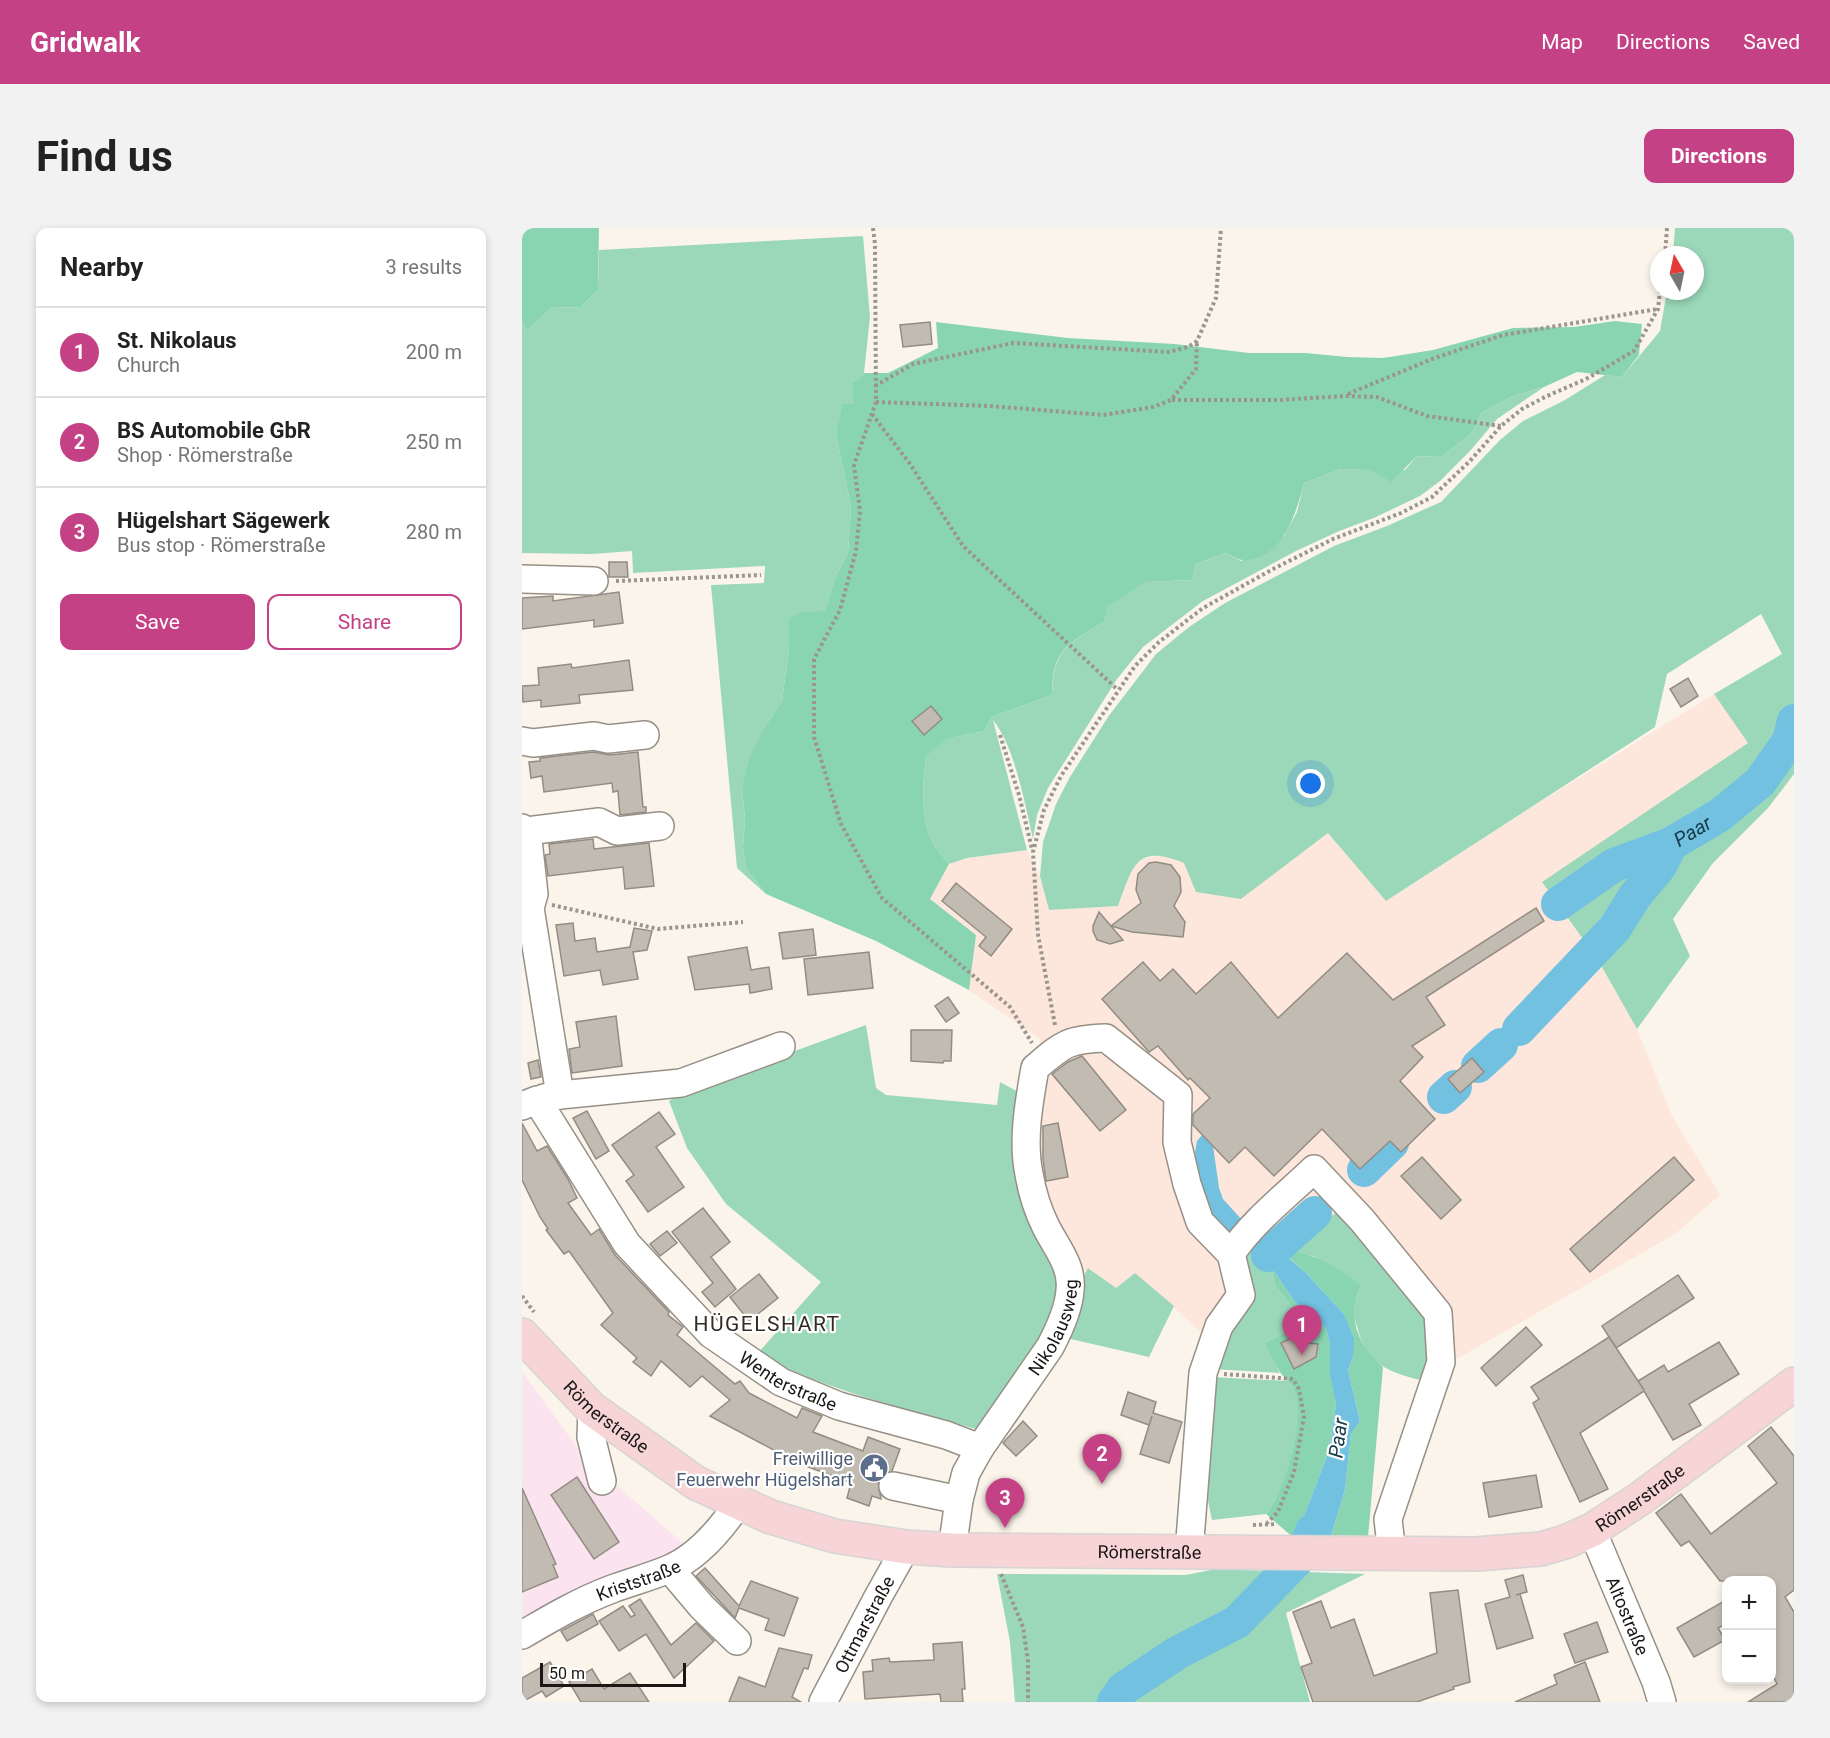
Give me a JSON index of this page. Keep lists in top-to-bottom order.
{
  "streets": {
    "main road": ["Römerstraße"],
    "street": [
      "Nikolausweg",
      "Wenterstraße",
      "Kriststraße",
      "Altostraße",
      "Ottmarstraße"
    ]
  },
  "crossings": [
    ["Nikolausweg", "Wenterstraße"],
    ["Nikolausweg", "Römerstraße"],
    ["Römerstraße", "Kriststraße"],
    ["Römerstraße", "Altostraße"],
    ["Römerstraße", "Ottmarstraße"]
  ],
  "districts": ["HÜGELSHART"],
  "water": ["Paar"],
  "places": {
    "public building": ["Freiwillige Feuerwehr Hügelshart"]
  },
  "scale_bar": "50 m",
  "north": "top",
  "page": {
    "header": "Gridwalk",
    "nav": ["Map", "Directions", "Saved"],
    "buttons": [
      "Directions",
      ["Save", "Share"]
    ],
    "title": "Find us",
    "heading": ["Nearby", "3 results"],
    "list": [
      {
        "mark": "1",
        "name": "St. Nikolaus",
        "note": "Church",
        "value": "200 m"
      },
      {
        "mark": "2",
        "name": "BS Automobile GbR",
        "note": "Shop · Römerstraße",
        "value": "250 m"
      },
      {
        "mark": "3",
        "name": "Hügelshart Sägewerk",
        "note": "Bus stop · Römerstraße",
        "value": "280 m"
      }
    ],
    "pins": ["1", "2", "3"],
    "map_buttons": ["+", "−"],
    "scale": "50 m"
  }
}
